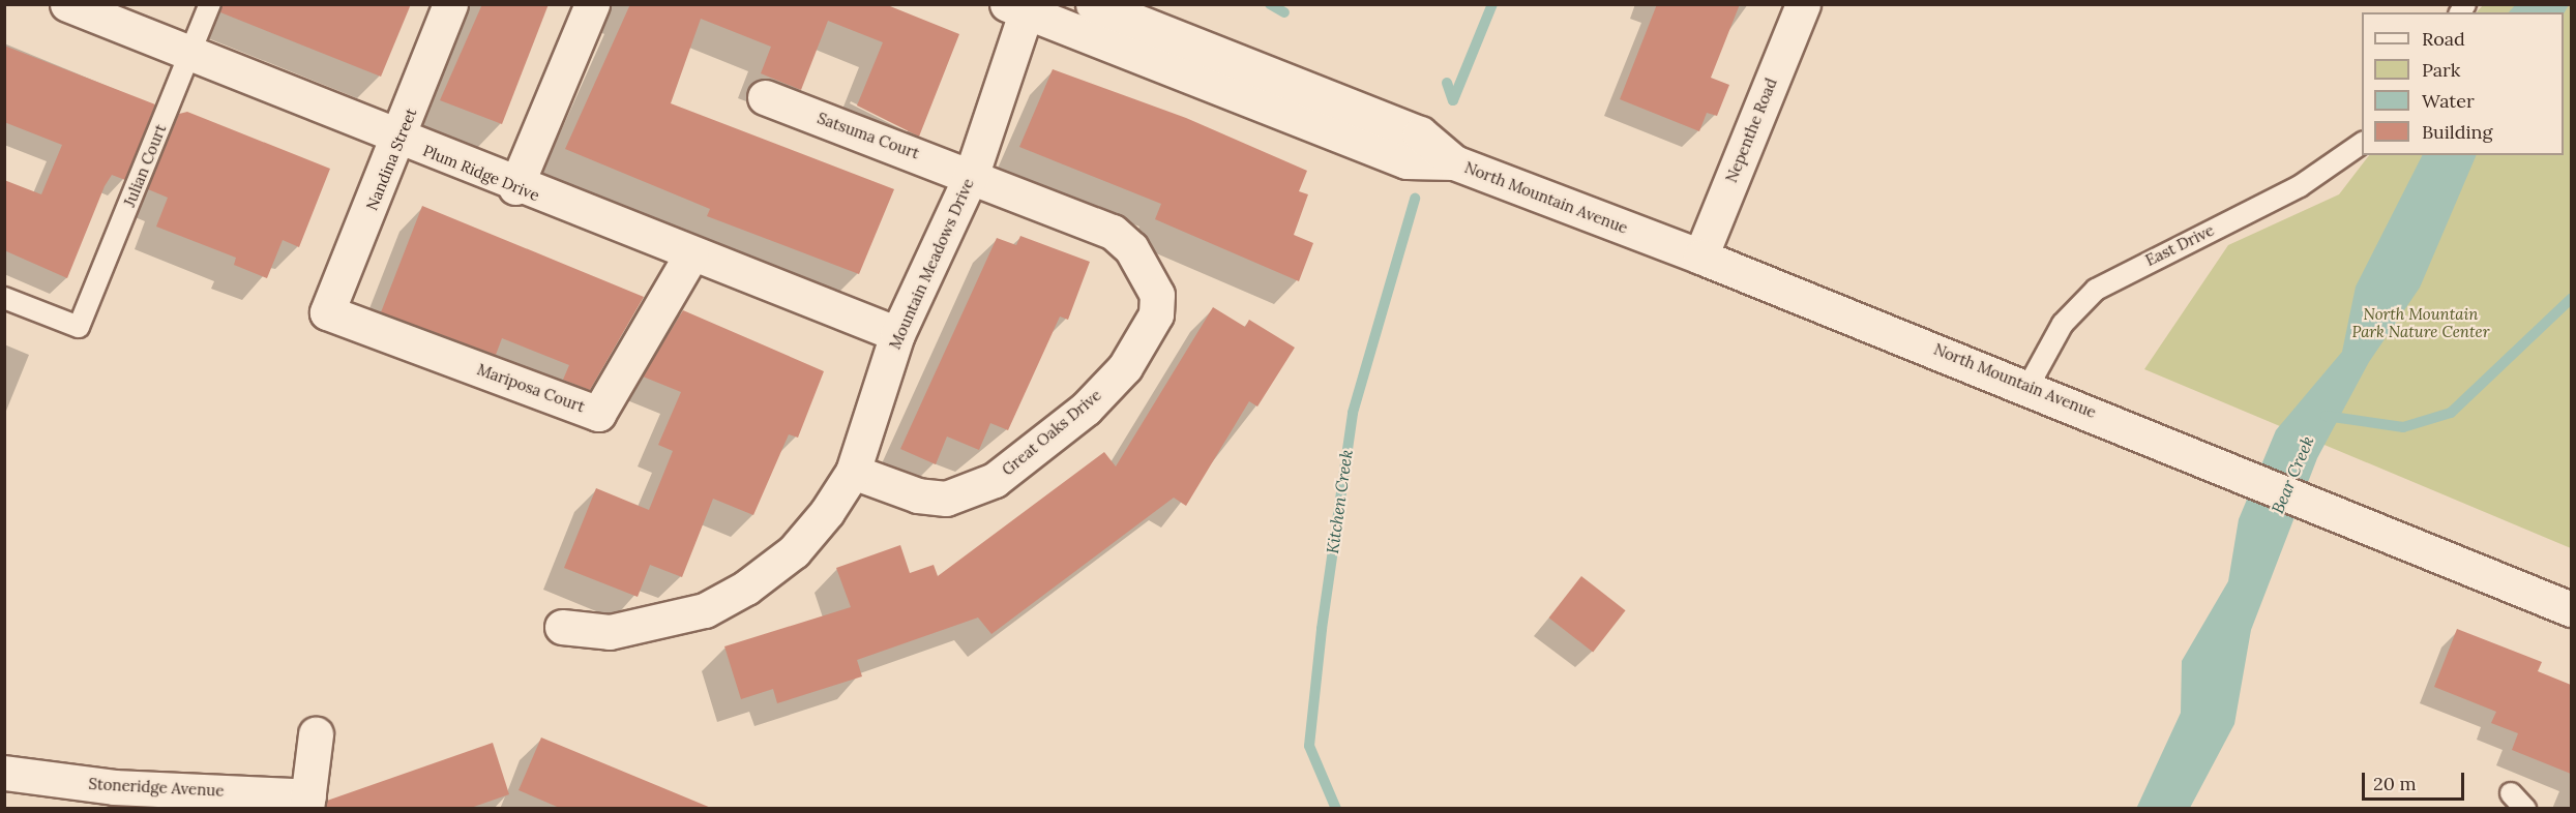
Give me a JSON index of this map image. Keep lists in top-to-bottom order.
{
  "streets": {
    "street": [
      "Nepenthe Road",
      "Satsuma Court",
      "Nandina Street",
      "Plum Ridge Drive",
      "North Mountain Avenue",
      "Mountain Meadows Drive",
      "Mariposa Court",
      "Great Oaks Drive",
      "Stoneridge Avenue"
    ],
    "lane": ["Julian Court", "East Drive"]
  },
  "crossings": [
    ["Nepenthe Road", "North Mountain Avenue"],
    ["Satsuma Court", "Mountain Meadows Drive"],
    ["Satsuma Court", "Great Oaks Drive"],
    ["Nandina Street", "Plum Ridge Drive"],
    ["Nandina Street", "Mariposa Court"],
    ["Julian Court", "Plum Ridge Drive"],
    ["Plum Ridge Drive", "Mountain Meadows Drive"],
    ["Plum Ridge Drive", "Mariposa Court"],
    ["North Mountain Avenue", "East Drive"],
    ["North Mountain Avenue", "Mountain Meadows Drive"],
    ["Mountain Meadows Drive", "Great Oaks Drive"]
  ],
  "water": ["Bear Creek", "Kitchen Creek"],
  "parks": ["North Mountain Park Nature Center"],
  "legend": [
    "Road",
    "Park",
    "Water",
    "Building"
  ],
  "scale_bar": "20 m"
}
